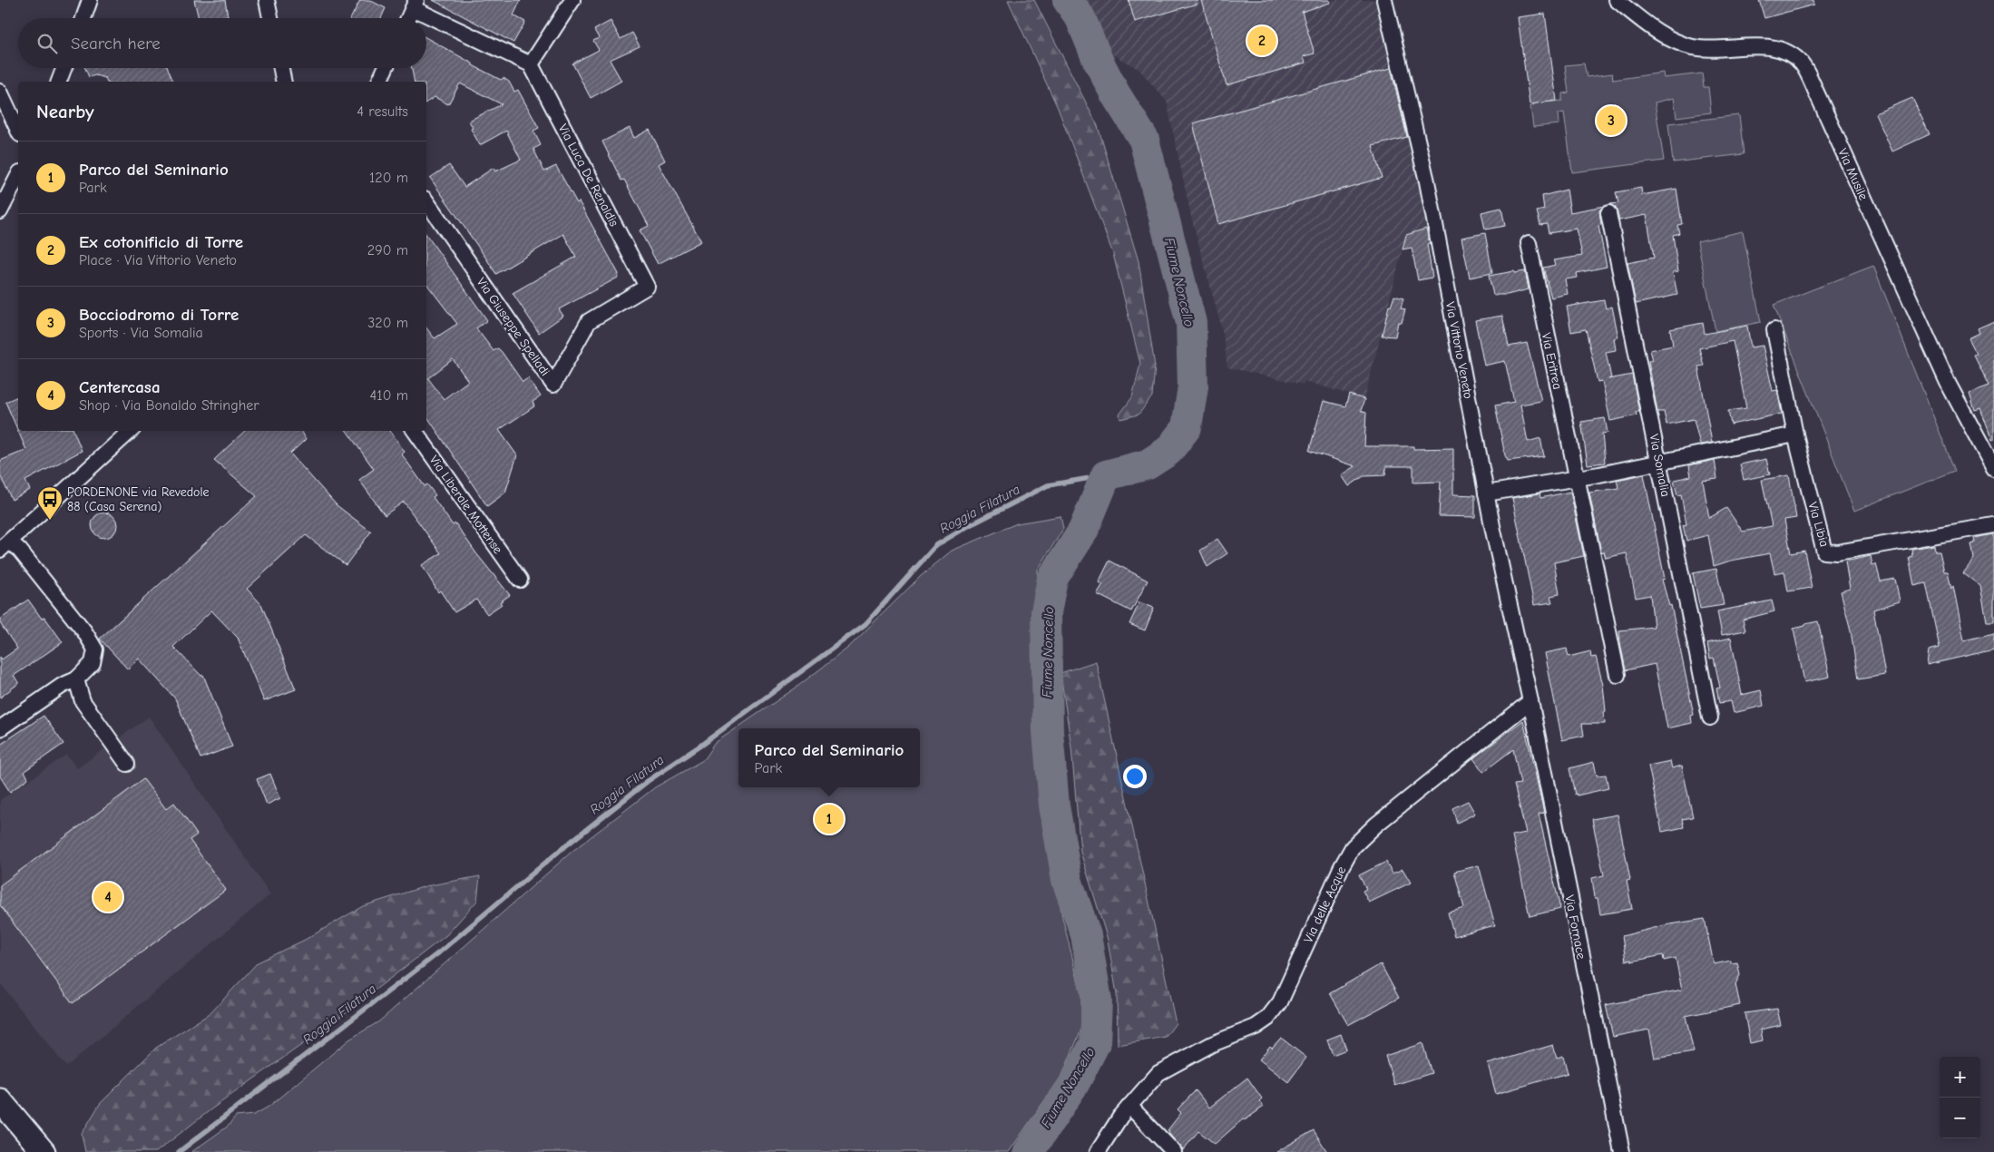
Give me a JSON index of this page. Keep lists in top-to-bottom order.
{
  "streets": {
    "street": [
      "Via Musile",
      "Via Luca De Renaldis",
      "Via Giuseppe Spelladi",
      "Via Vittorio Veneto",
      "Via Eritrea",
      "Via Somalia",
      "Via Liberale Mottense",
      "Via Libia",
      "Via delle Acque",
      "Via Fornace"
    ]
  },
  "crossings": [
    ["Via Luca De Renaldis", "Via Giuseppe Spelladi"],
    ["Via Vittorio Veneto", "Via delle Acque"],
    ["Via Vittorio Veneto", "Via Fornace"],
    ["Via delle Acque", "Via Fornace"]
  ],
  "water": ["Fiume Noncello", "Roggia Filatura"],
  "places": {
    "bus stop": ["PORDENONE via Revedole 88 (Casa Serena)"]
  },
  "page": {
    "search": "Search here",
    "pins": [
      "2",
      "3",
      "1",
      "4"
    ],
    "heading": ["Nearby", "4 results"],
    "list": [
      {
        "mark": "1",
        "name": "Parco del Seminario",
        "note": "Park",
        "value": "120 m"
      },
      {
        "mark": "2",
        "name": "Ex cotonificio di Torre",
        "note": "Place · Via Vittorio Veneto",
        "value": "290 m"
      },
      {
        "mark": "3",
        "name": "Bocciodromo di Torre",
        "note": "Sports · Via Somalia",
        "value": "320 m"
      },
      {
        "mark": "4",
        "name": "Centercasa",
        "note": "Shop · Via Bonaldo Stringher",
        "value": "410 m"
      }
    ],
    "popup": ["Parco del Seminario", "Park"],
    "map_buttons": ["+", "−"]
  }
}
